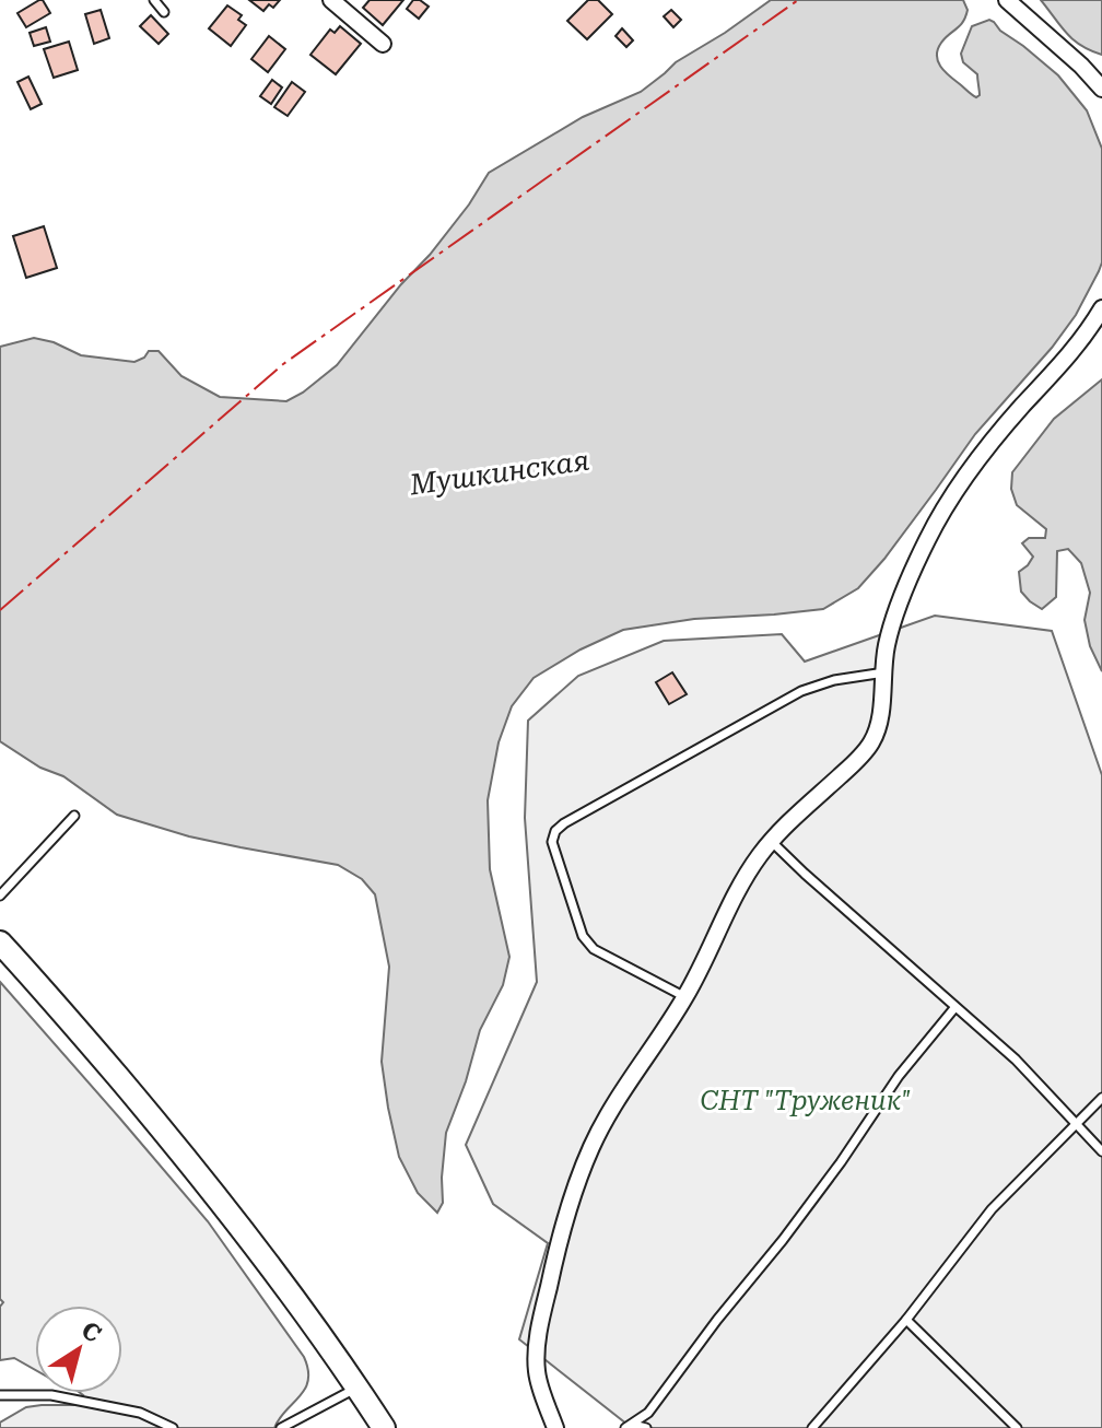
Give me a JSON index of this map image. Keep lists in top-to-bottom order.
{
  "water": ["Мушкинская"],
  "parks": ["СНТ \"Труженик\""],
  "north": "top right"
}
